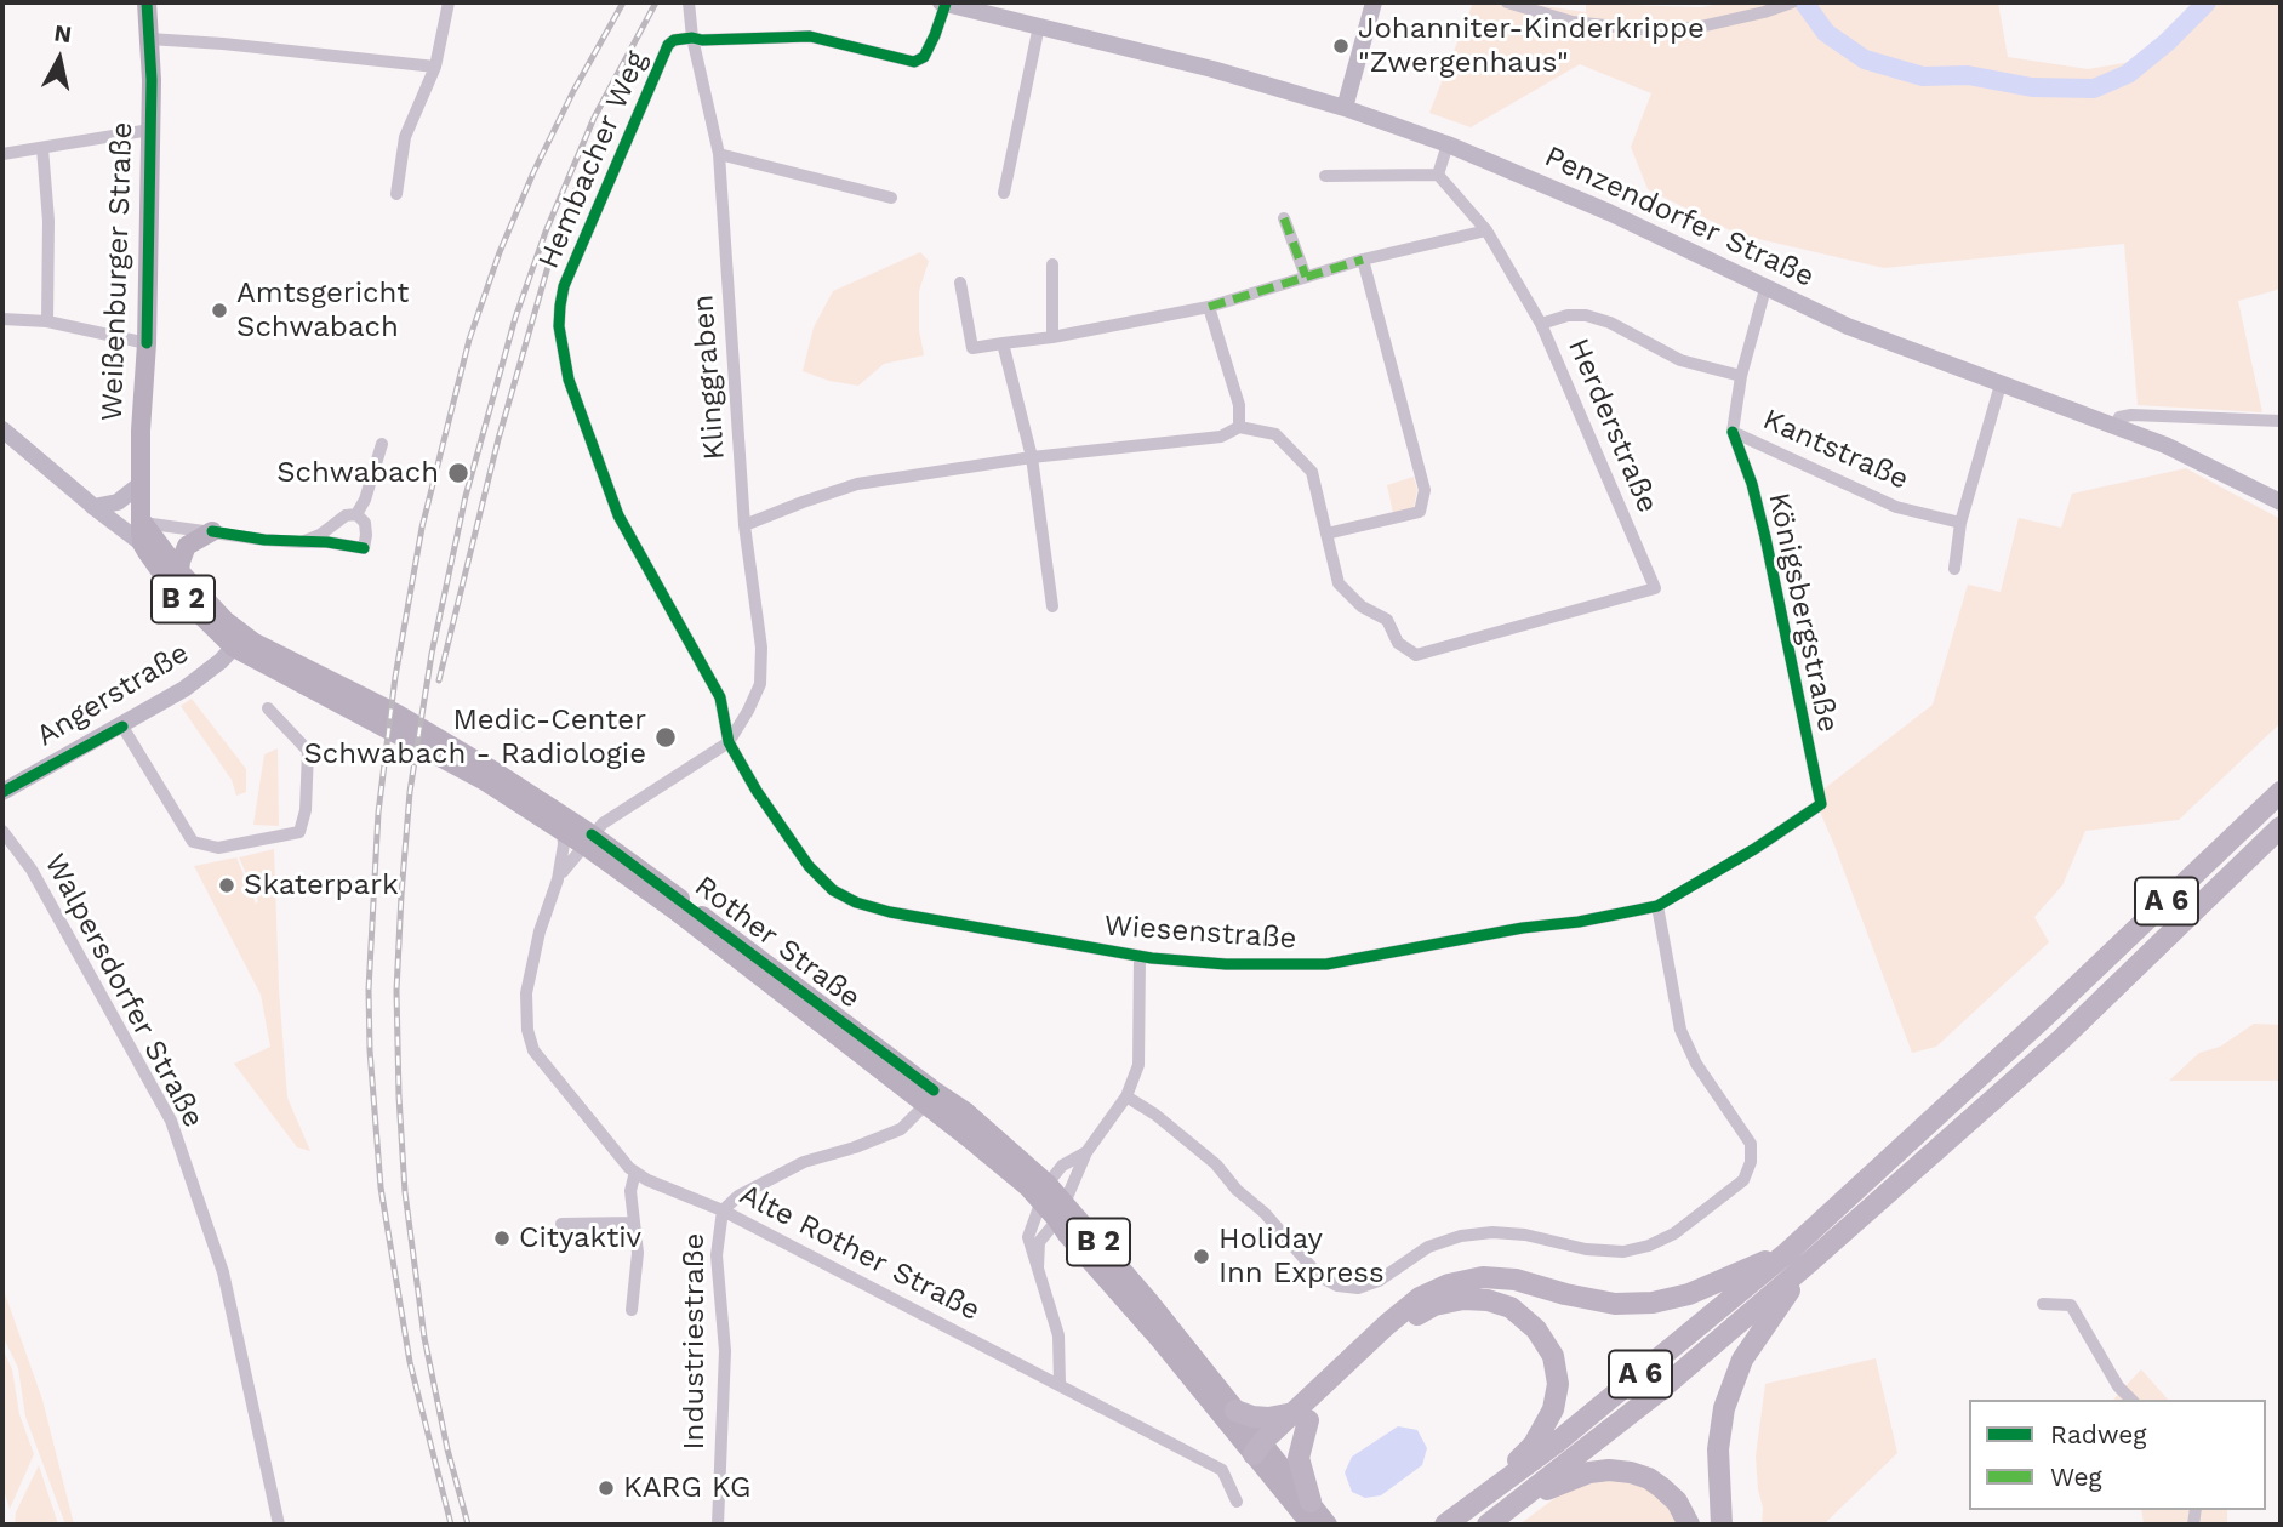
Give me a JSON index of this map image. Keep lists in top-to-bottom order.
{
  "streets": {
    "highway": ["A 6"],
    "main road": [
      "Penzendorfer Straße",
      "Weißenburger Straße",
      "B 2",
      "Angerstraße",
      "Rother Straße"
    ],
    "street": [
      "Hembacher Weg",
      "Klinggraben",
      "Herderstraße",
      "Kantstraße",
      "Königsbergstraße",
      "Wiesenstraße",
      "Walpersdorfer Straße",
      "Alte Rother Straße",
      "Industriestraße"
    ]
  },
  "crossings": [
    ["Hembacher Weg", "Klinggraben"],
    ["Hembacher Weg", "Wiesenstraße"],
    ["Penzendorfer Straße", "Kantstraße"],
    ["Weißenburger Straße", "Rother Straße"],
    ["Klinggraben", "Wiesenstraße"],
    ["Kantstraße", "Königsbergstraße"],
    ["B 2", "Rother Straße"],
    ["Königsbergstraße", "Wiesenstraße"],
    ["Angerstraße", "Rother Straße"],
    ["Rother Straße", "Alte Rother Straße"],
    ["Alte Rother Straße", "Industriestraße"]
  ],
  "places": [
    "Johanniter-Kinderkrippe \"Zwergenhaus\"",
    "Amtsgericht Schwabach",
    "Schwabach",
    "Medic-Center Schwabach - Radiologie",
    "Skaterpark",
    "Cityaktiv",
    "Holiday Inn Express",
    "KARG KG"
  ],
  "legend": ["Radweg", "Weg"],
  "north": "top"
}
